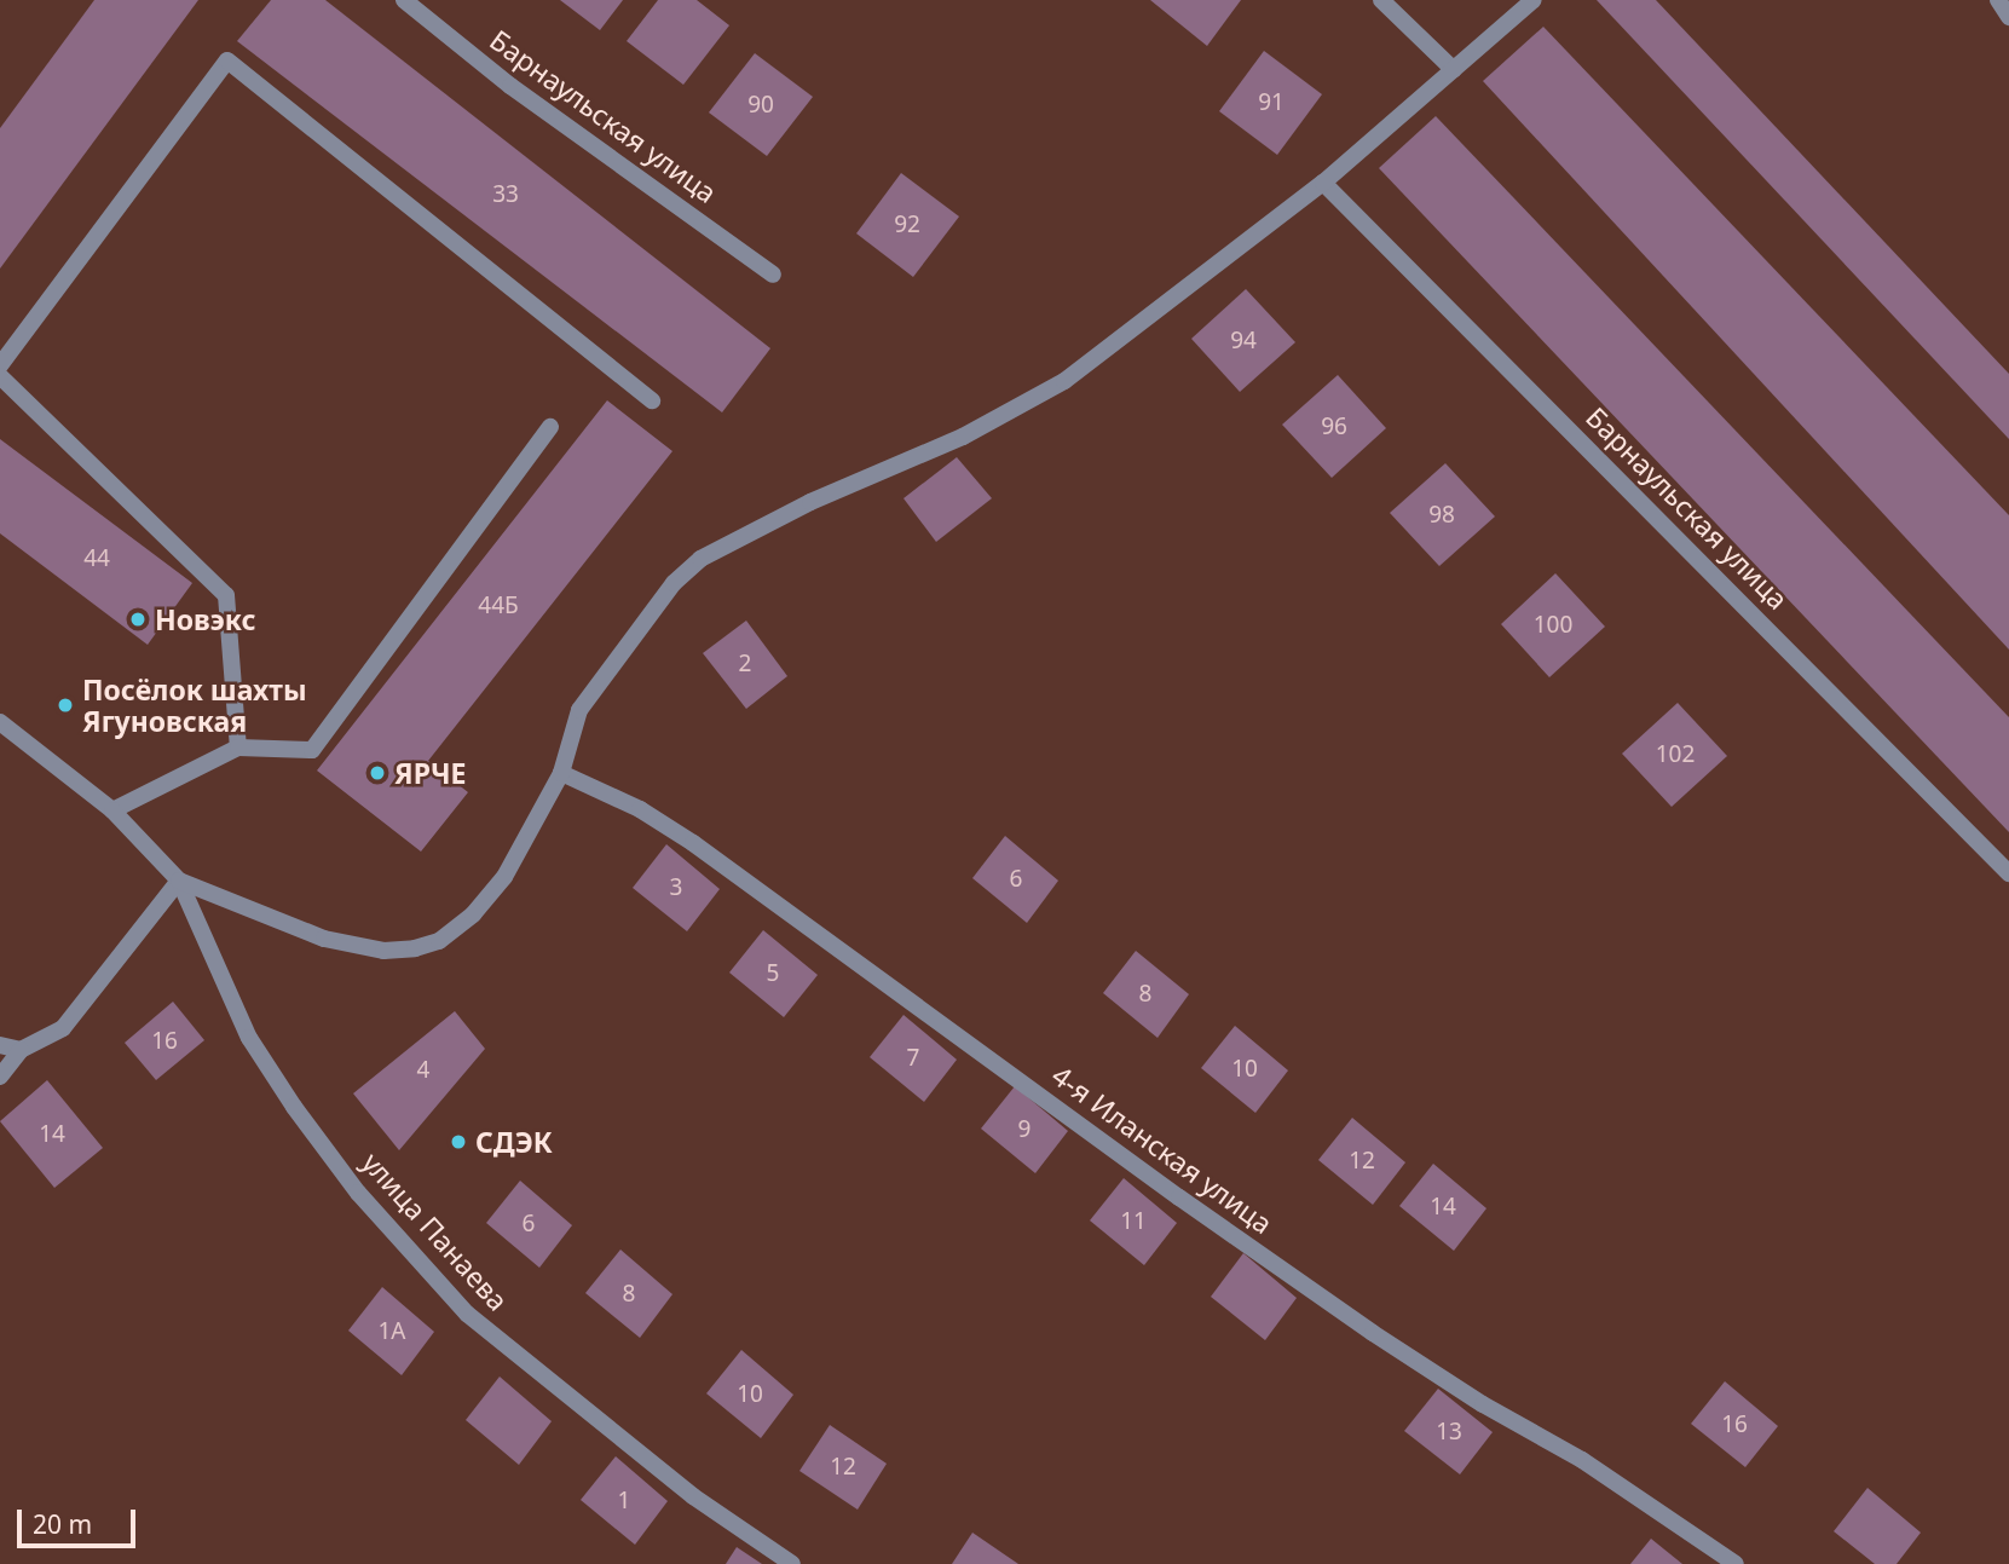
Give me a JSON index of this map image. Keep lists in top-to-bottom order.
{
  "streets": {
    "street": ["Барнаульская улица", "4-я Иланская улица", "улица Панаева"]
  },
  "places": [
    "Новэкс",
    "Посёлок шахты Ягуновская",
    "ЯРЧЕ",
    "СДЭК"
  ],
  "house_numbers": [
    "91",
    "90",
    "33",
    "92",
    "94",
    "96",
    "98",
    "44",
    "44Б",
    "100",
    "2",
    "102",
    "6",
    "3",
    "5",
    "8",
    "16",
    "7",
    "10",
    "4",
    "9",
    "14",
    "12",
    "14",
    "11",
    "6",
    "8",
    "1А",
    "10",
    "16",
    "13",
    "12",
    "1"
  ],
  "scale_bar": "20 m"
}
